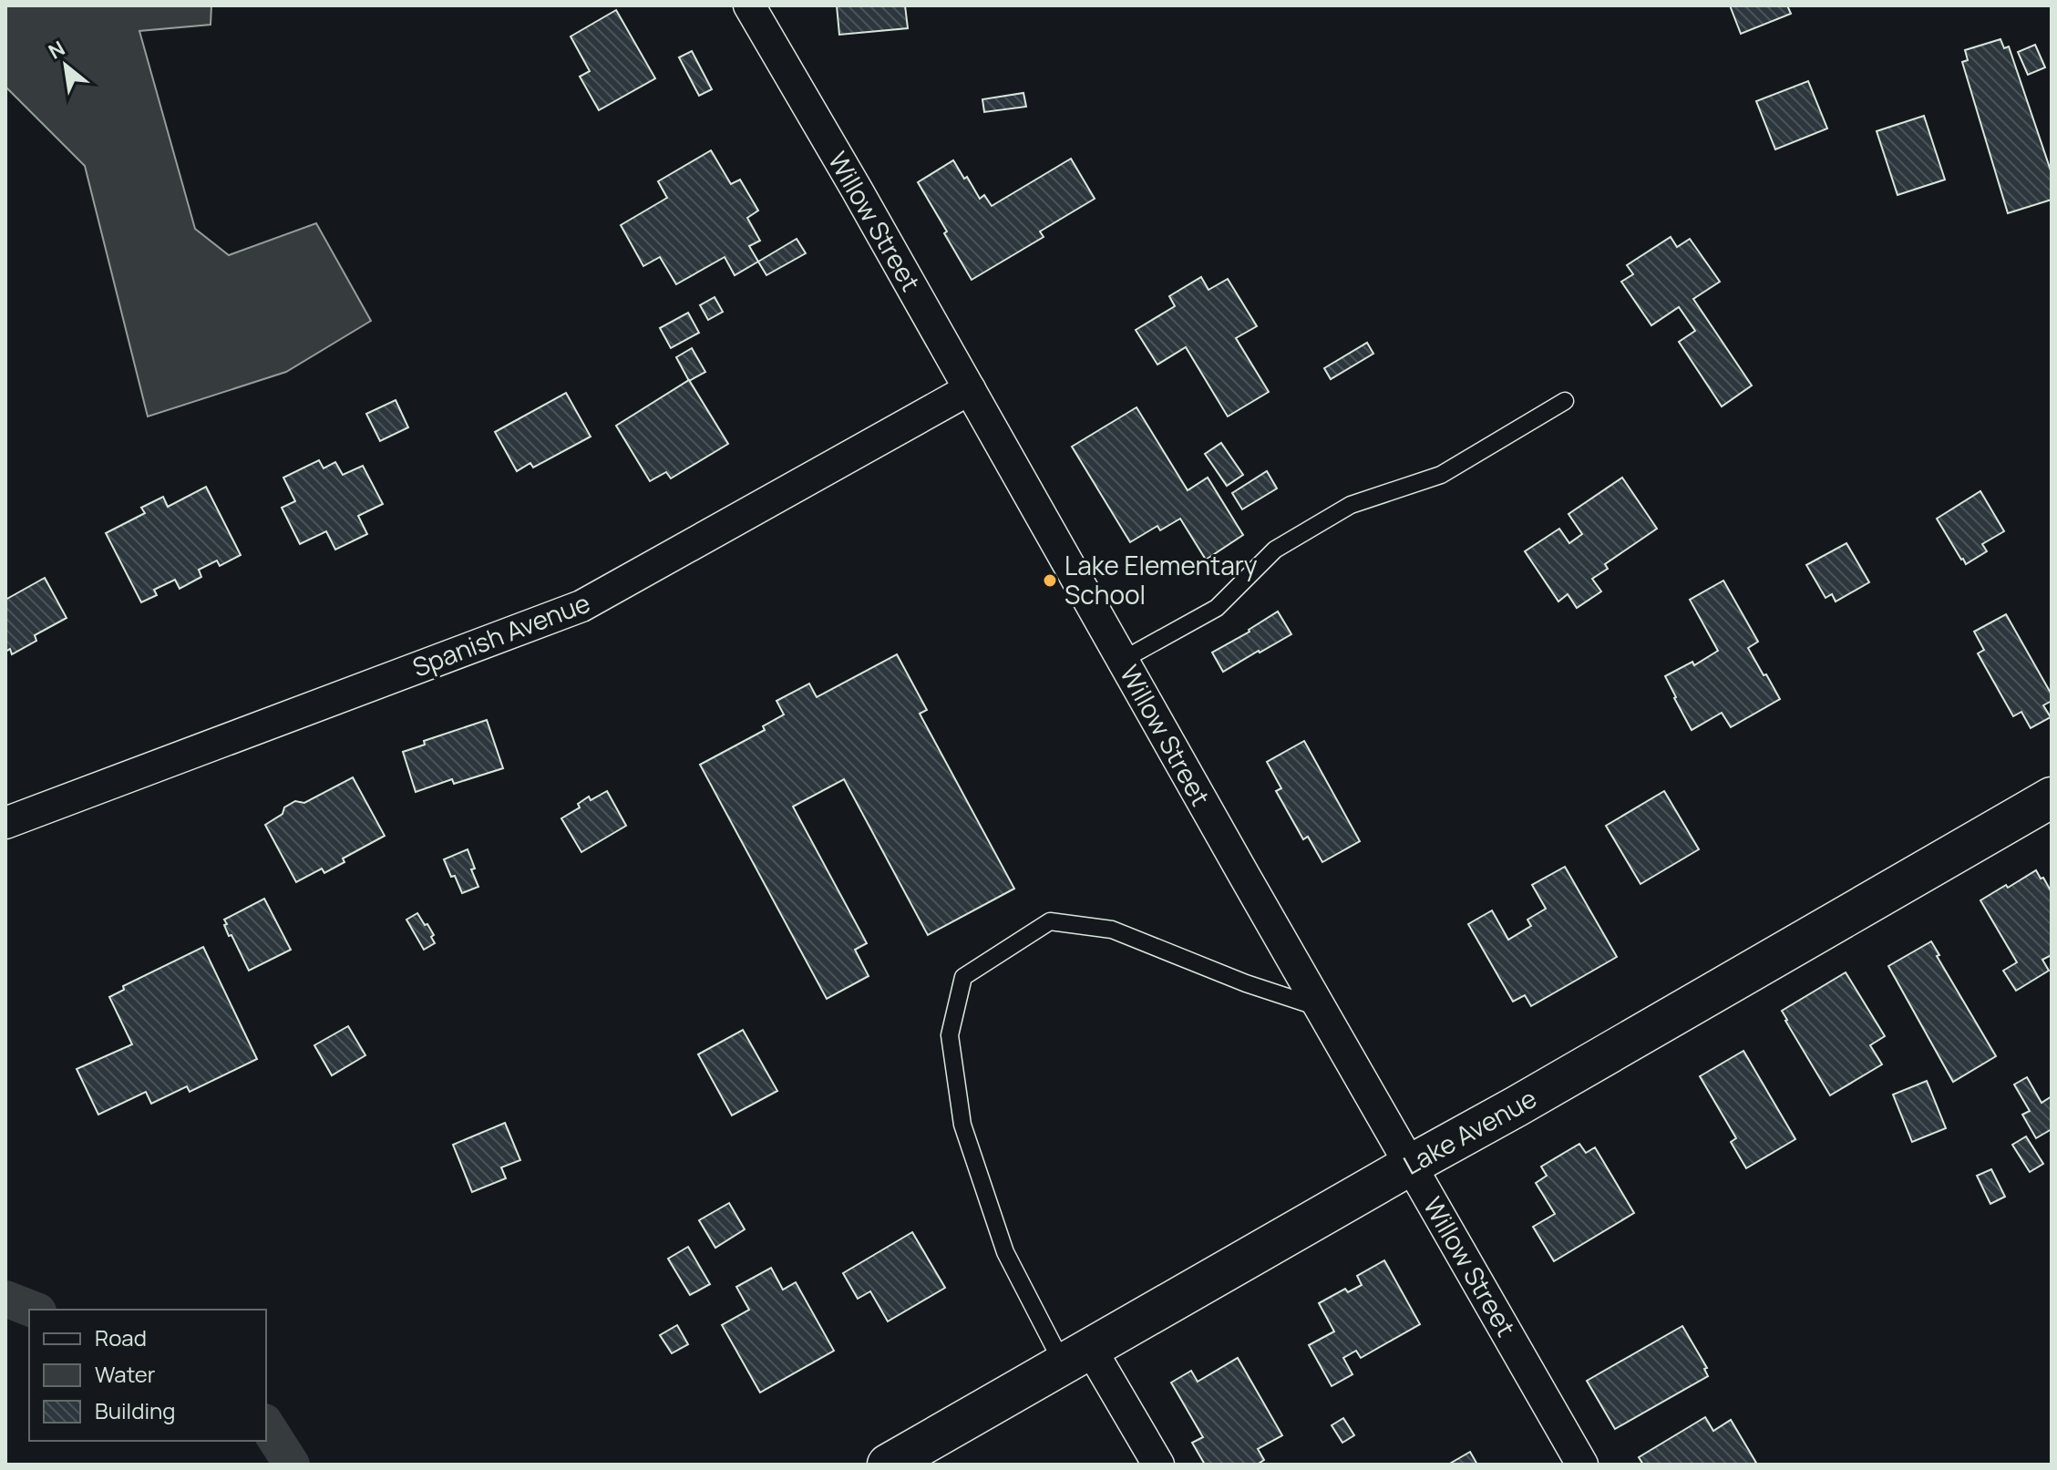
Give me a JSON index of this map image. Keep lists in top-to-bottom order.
{
  "streets": {
    "street": ["Willow Street", "Spanish Avenue", "Lake Avenue"]
  },
  "crossings": [
    ["Willow Street", "Spanish Avenue"],
    ["Willow Street", "Lake Avenue"]
  ],
  "places": ["Lake Elementary School"],
  "legend": ["Road", "Water", "Building"],
  "north": "top left"
}
